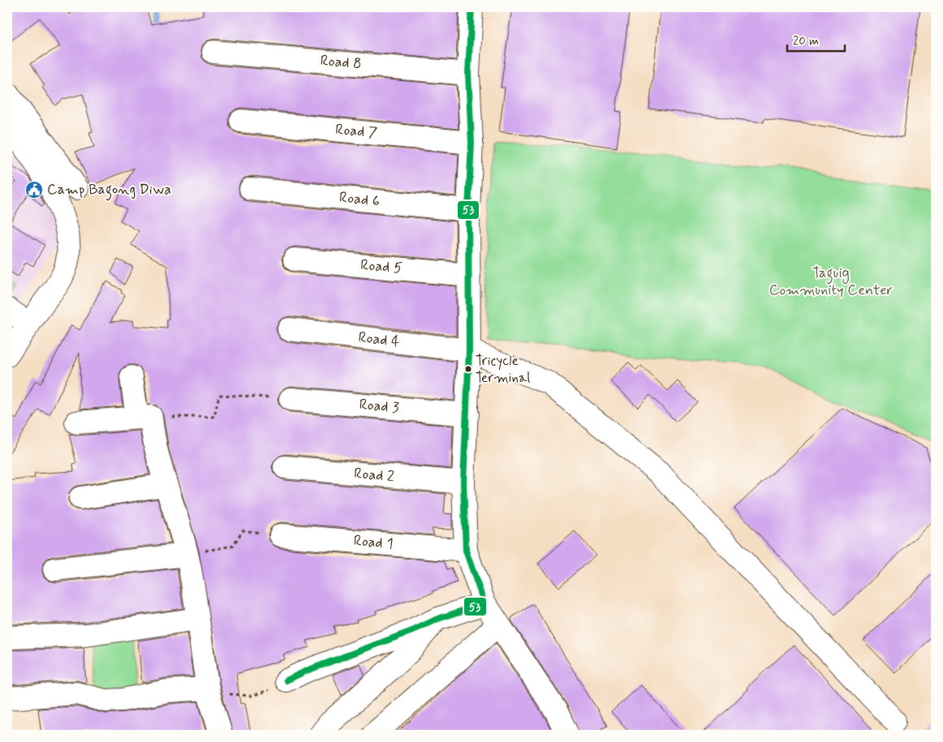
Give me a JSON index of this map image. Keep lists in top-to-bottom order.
{
  "streets": {
    "street": [
      "Road 8",
      "Road 7",
      "Road 6",
      "Road 5",
      "Road 4",
      "Road 3",
      "Road 2",
      "Road 1"
    ]
  },
  "parks": ["Taguig Community Center"],
  "places": {
    "public building": ["Camp Bagong Diwa"],
    "other": ["Tricycle Terminal"]
  },
  "lines": ["transit line 53"],
  "scale_bar": "20 m"
}
